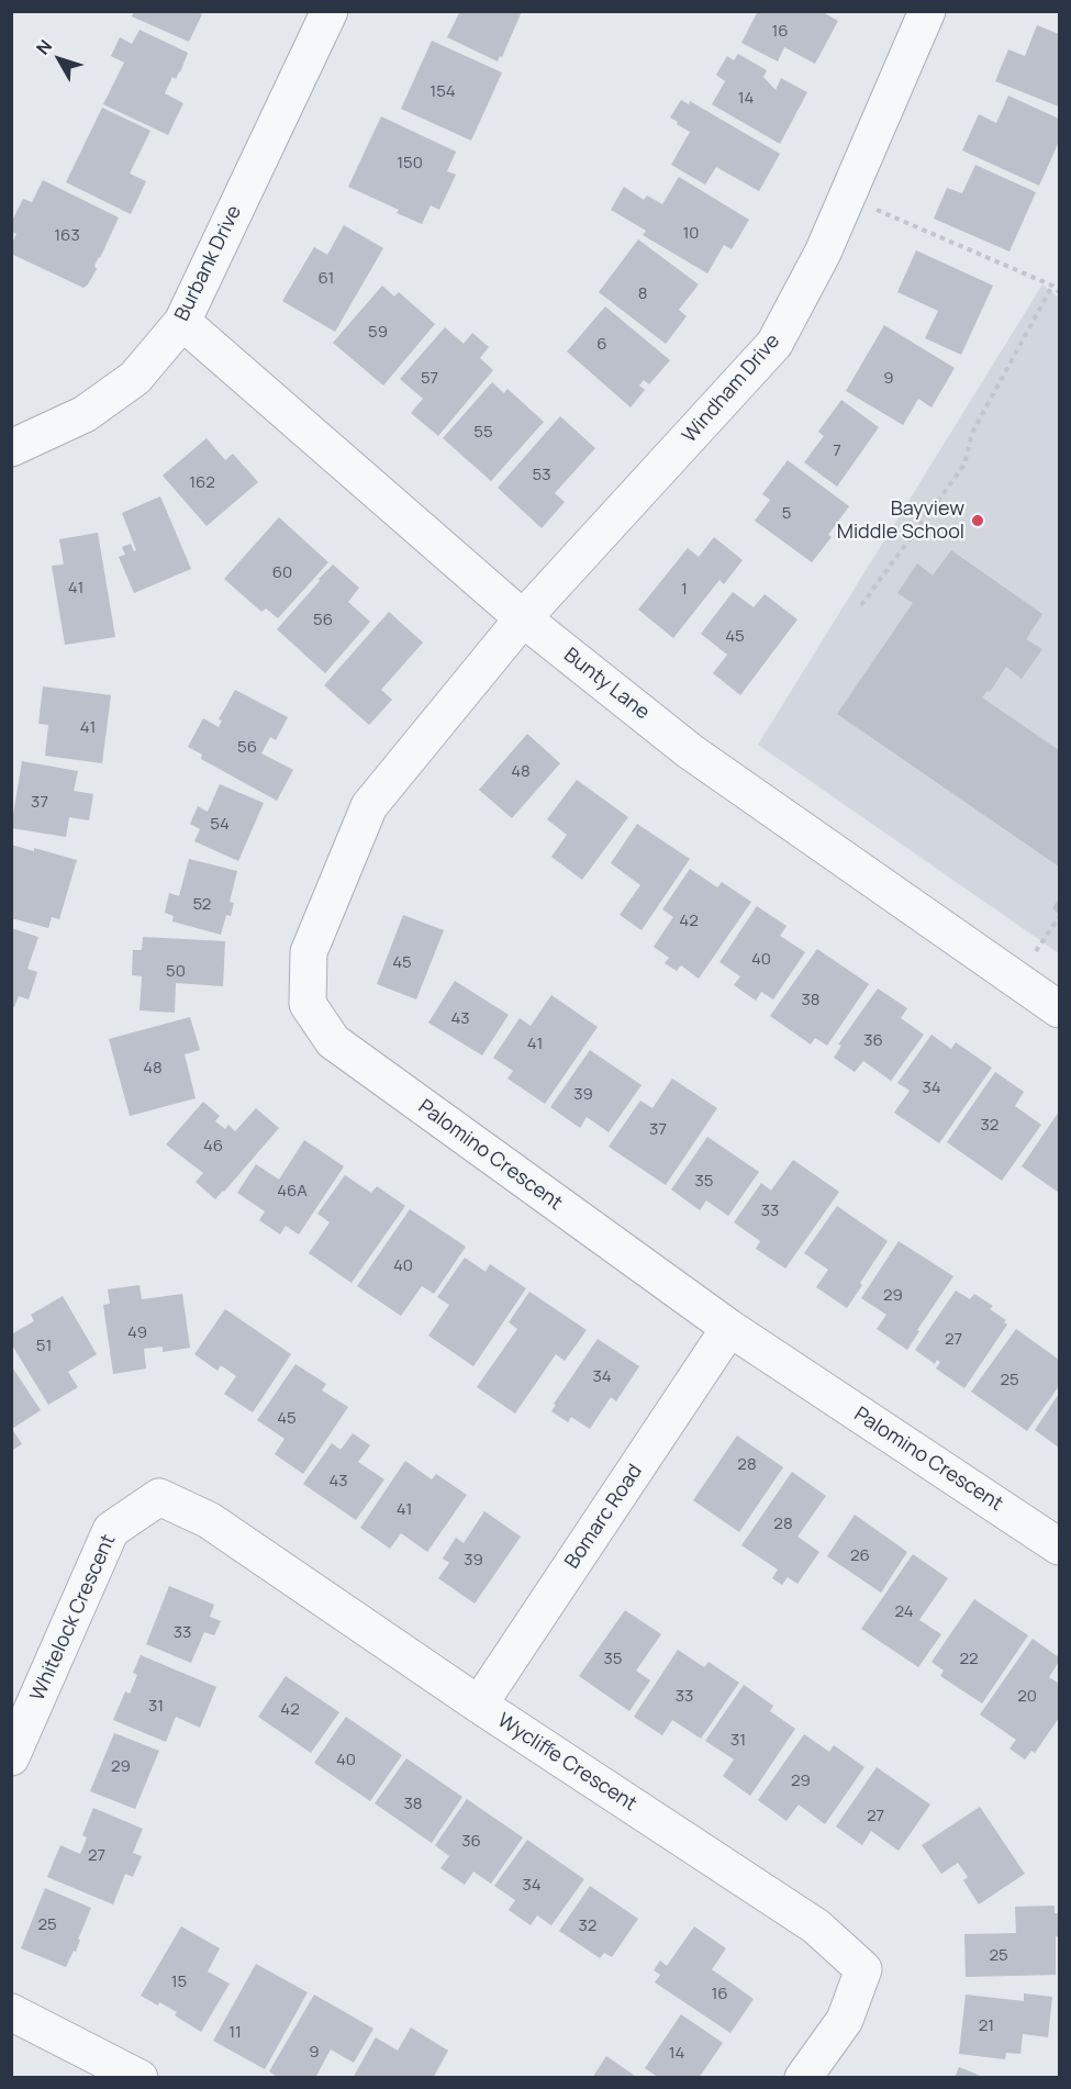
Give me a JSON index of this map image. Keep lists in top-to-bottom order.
{
  "streets": {
    "street": [
      "Burbank Drive",
      "Windham Drive",
      "Bunty Lane",
      "Palomino Crescent",
      "Bomarc Road",
      "Whitelock Crescent",
      "Wycliffe Crescent"
    ]
  },
  "crossings": [
    ["Burbank Drive", "Bunty Lane"],
    ["Windham Drive", "Bunty Lane"],
    ["Windham Drive", "Palomino Crescent"],
    ["Bunty Lane", "Palomino Crescent"],
    ["Palomino Crescent", "Bomarc Road"],
    ["Bomarc Road", "Wycliffe Crescent"],
    ["Whitelock Crescent", "Wycliffe Crescent"]
  ],
  "places": ["Bayview Middle School"],
  "house_numbers": [
    "16",
    "154",
    "14",
    "150",
    "10",
    "163",
    "61",
    "8",
    "59",
    "6",
    "57",
    "9",
    "55",
    "7",
    "53",
    "162",
    "5",
    "60",
    "41",
    "1",
    "56",
    "45",
    "41",
    "56",
    "48",
    "37",
    "54",
    "52",
    "42",
    "40",
    "45",
    "50",
    "38",
    "43",
    "36",
    "41",
    "48",
    "34",
    "39",
    "32",
    "37",
    "46",
    "35",
    "46A",
    "33",
    "40",
    "29",
    "49",
    "27",
    "51",
    "34",
    "25",
    "45",
    "28",
    "43",
    "41",
    "28",
    "26",
    "39",
    "24",
    "33",
    "35",
    "22",
    "33",
    "20",
    "31",
    "42",
    "31",
    "40",
    "29",
    "29",
    "38",
    "27",
    "36",
    "27",
    "34",
    "25",
    "32",
    "25",
    "15",
    "16",
    "21",
    "11",
    "9",
    "14"
  ],
  "north": "top left"
}
